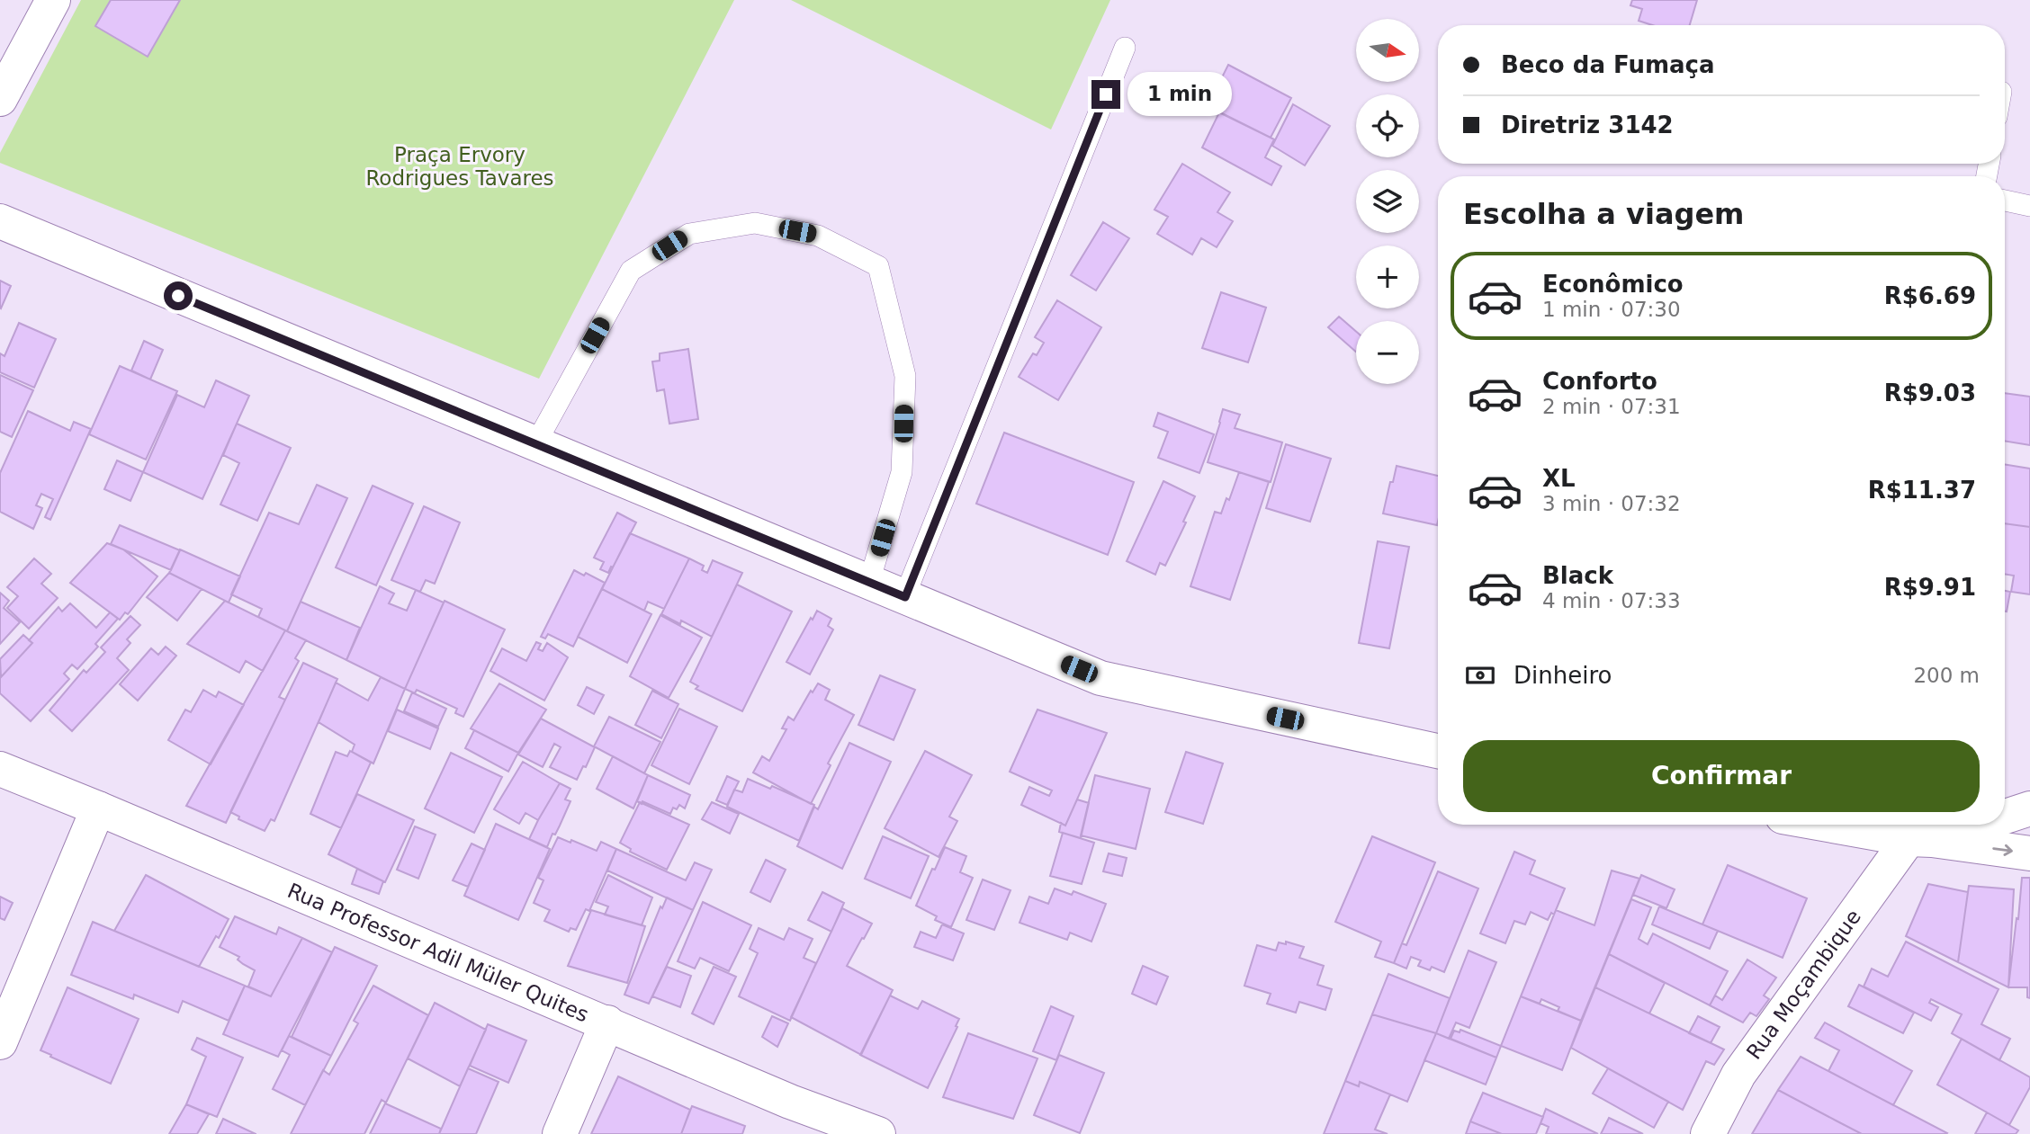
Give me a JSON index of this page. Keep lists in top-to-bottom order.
{
  "streets": {
    "main road": ["Rua Professor Adil Müler Quites", "Rua Moçambique"]
  },
  "parks": ["Praça Ervory Rodrigues Tavares"],
  "north": "right",
  "page": {
    "map_buttons": ["+", "−"],
    "banner": ["Beco da Fumaça", "Diretriz 3142"],
    "bubble": "1 min",
    "heading": "Escolha a viagem",
    "list": [
      {
        "name": "Econômico",
        "note": "1 min · 07:30",
        "value": "R$6.69"
      },
      {
        "name": "Conforto",
        "note": "2 min · 07:31",
        "value": "R$9.03"
      },
      {
        "name": "XL",
        "note": "3 min · 07:32",
        "value": "R$11.37"
      },
      {
        "name": "Black",
        "note": "4 min · 07:33",
        "value": "R$9.91"
      }
    ],
    "pay": ["Dinheiro", "200 m"],
    "buttons": "Confirmar"
  }
}
